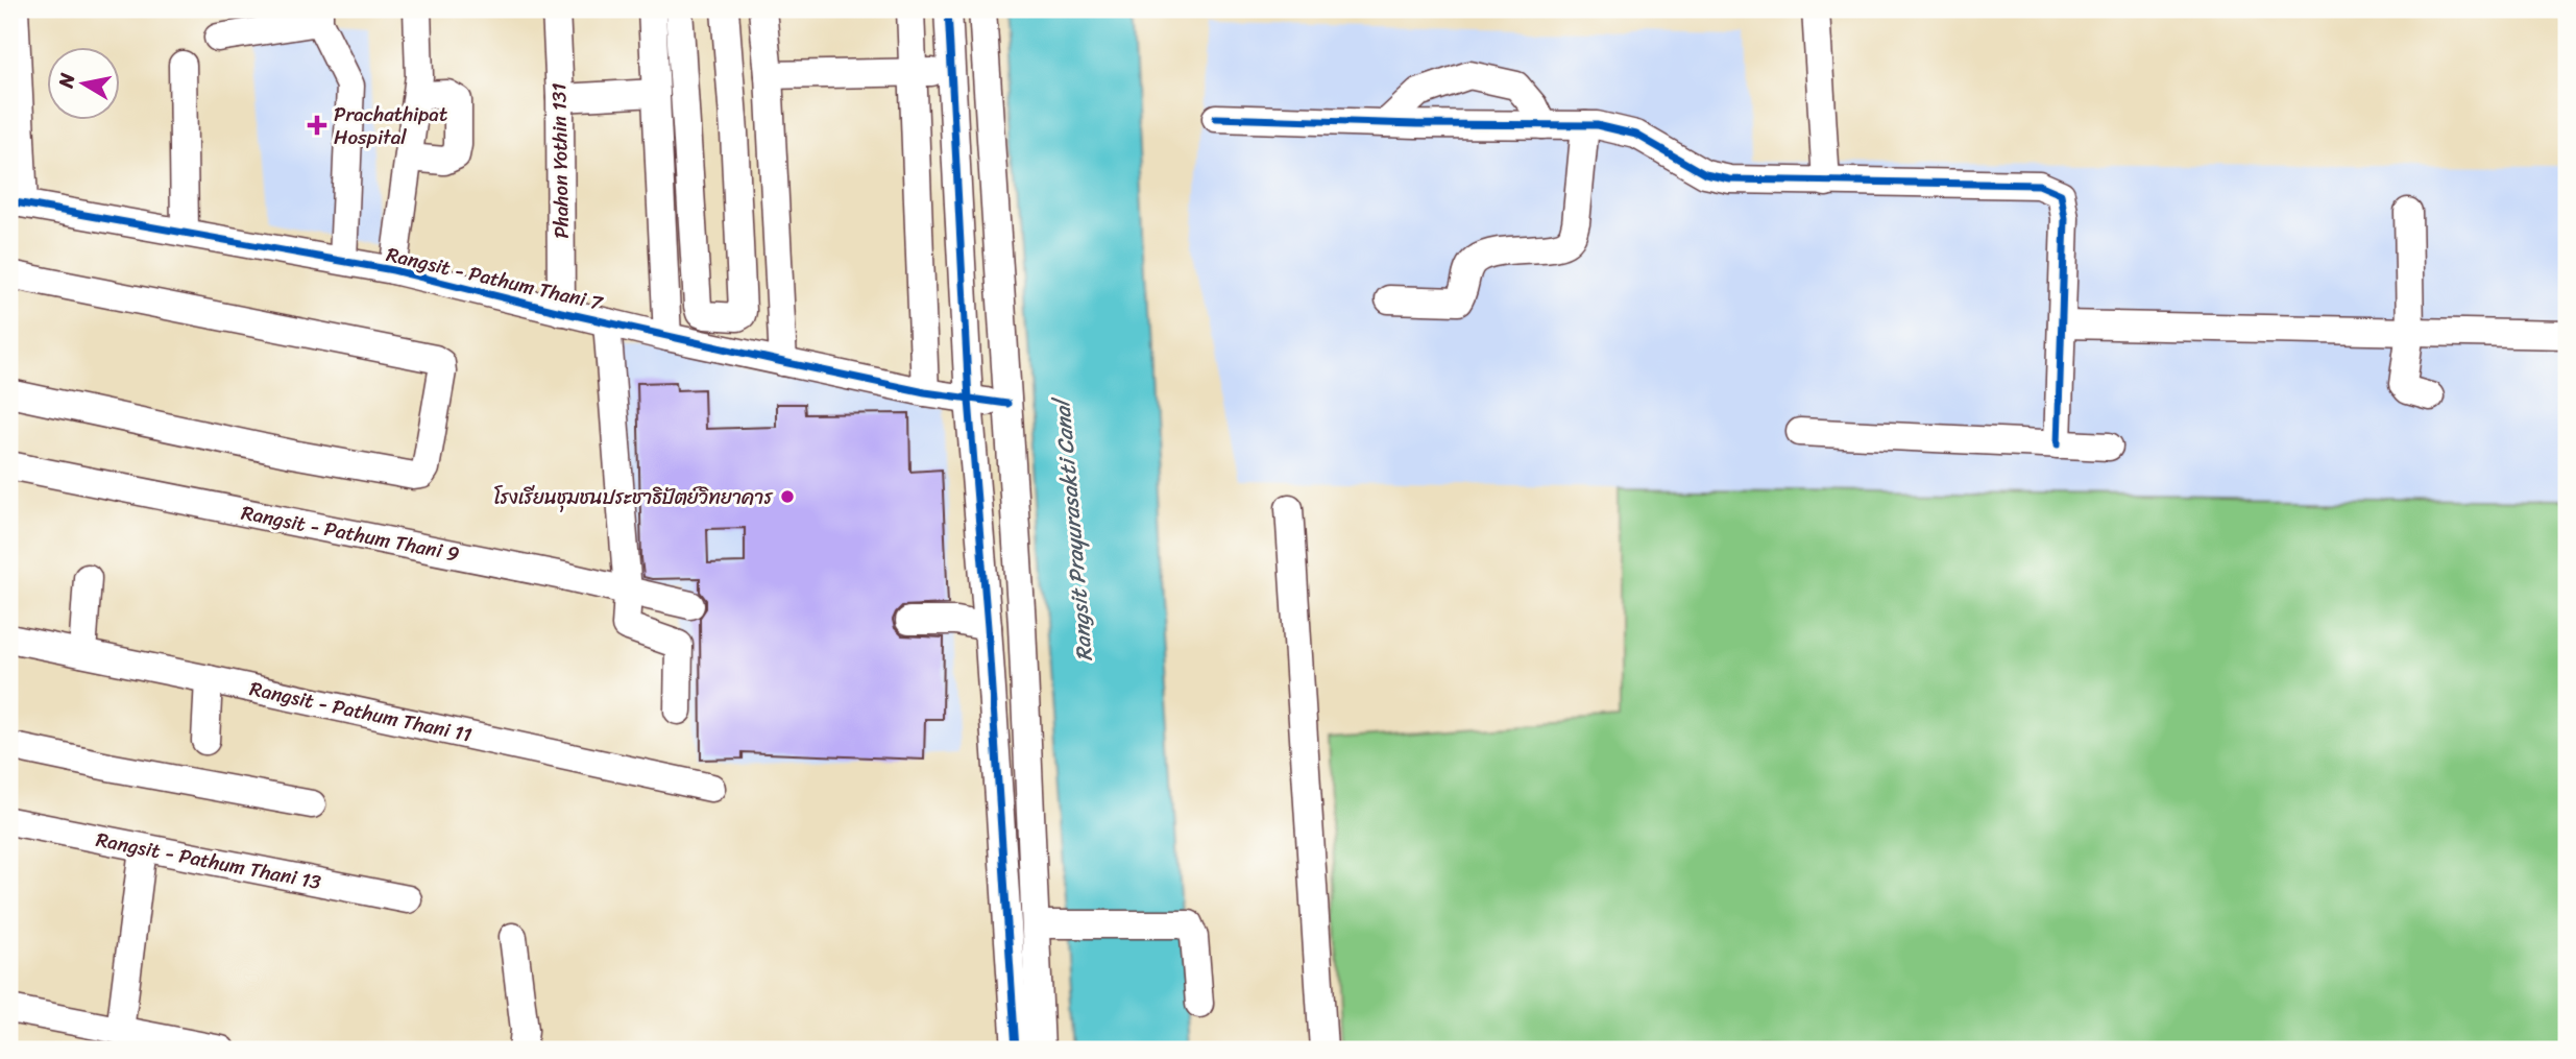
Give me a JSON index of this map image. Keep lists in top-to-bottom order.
{
  "streets": {
    "street": [
      "Phahon Yothin 131",
      "Rangsit - Pathum Thani 7",
      "Rangsit - Pathum Thani 9",
      "Rangsit - Pathum Thani 11",
      "Rangsit - Pathum Thani 13"
    ]
  },
  "crossings": [
    ["Phahon Yothin 131", "Rangsit - Pathum Thani 7"]
  ],
  "water": ["Rangsit Prayurasakti Canal"],
  "places": {
    "health": ["Prachathipat Hospital"],
    "other": ["โรงเรียนชุมชนประชาธิปัตย์วิทยาคาร"]
  },
  "north": "left"
}
